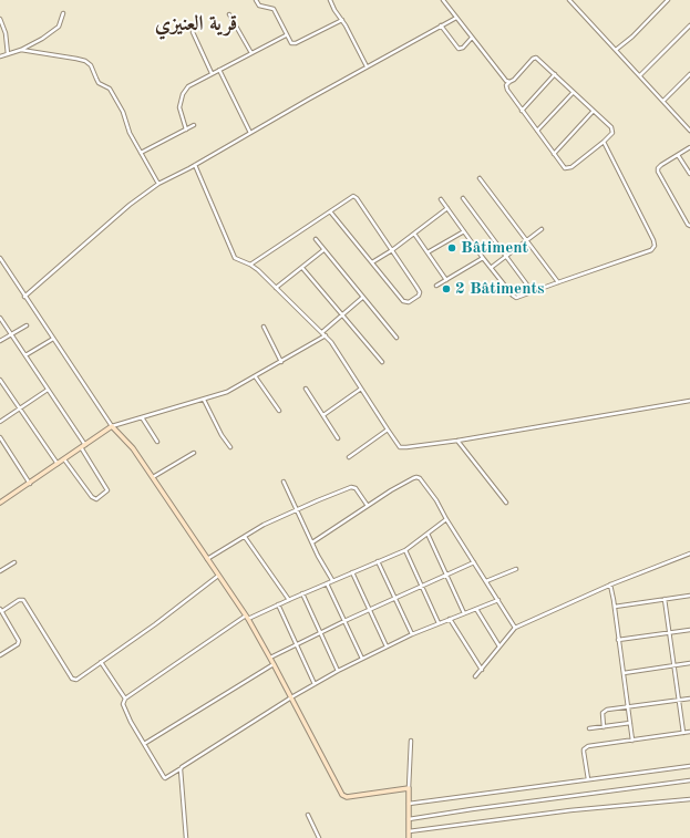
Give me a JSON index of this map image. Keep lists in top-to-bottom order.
{
  "districts": ["قرية العنيزي"],
  "places": ["Bâtiment", "2 Bâtiments"]
}
